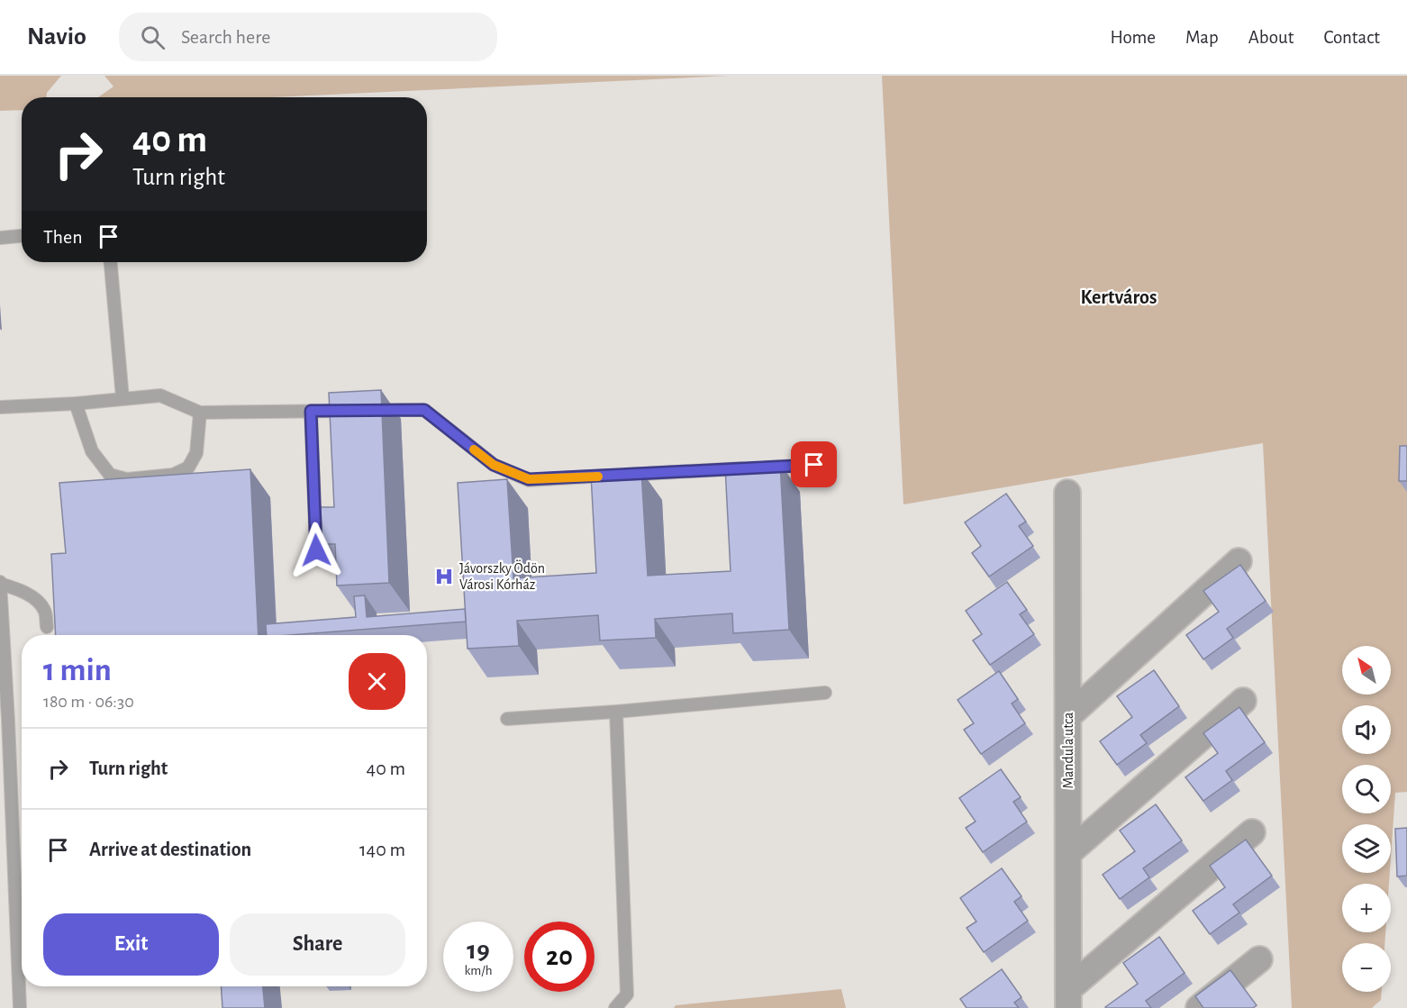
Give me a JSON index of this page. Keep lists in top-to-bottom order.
{
  "streets": {
    "street": ["Mandula utca"]
  },
  "districts": ["Kertváros"],
  "places": {
    "hospital": ["Jávorszky Ödön Városi Kórház"]
  },
  "north": "top left",
  "page": {
    "header": "Navio",
    "search": "Search here",
    "nav": [
      "Home",
      "Map",
      "About",
      "Contact"
    ],
    "turn": ["40 m", "Turn right"],
    "then": "Then",
    "heading": ["1 min", "180 m · 06:30"],
    "map_buttons": ["+", "−"],
    "list": [
      {
        "name": "Turn right",
        "value": "40 m"
      },
      {
        "name": "Arrive at destination",
        "value": "140 m"
      }
    ],
    "buttons": ["Exit", "Share"],
    "speed": "19 km/h",
    "limit": "20"
  }
}
